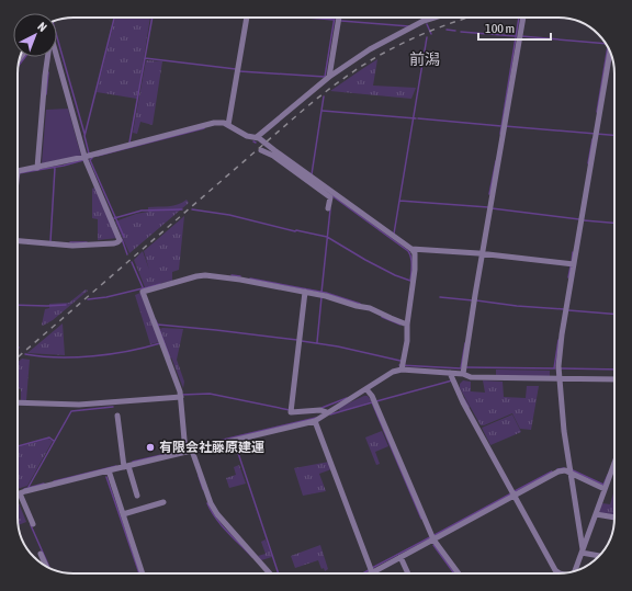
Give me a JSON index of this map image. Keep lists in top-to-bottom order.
{
  "districts": ["前潟"],
  "places": ["有限会社藤原建運"],
  "scale_bar": "100 m",
  "north": "top right"
}
